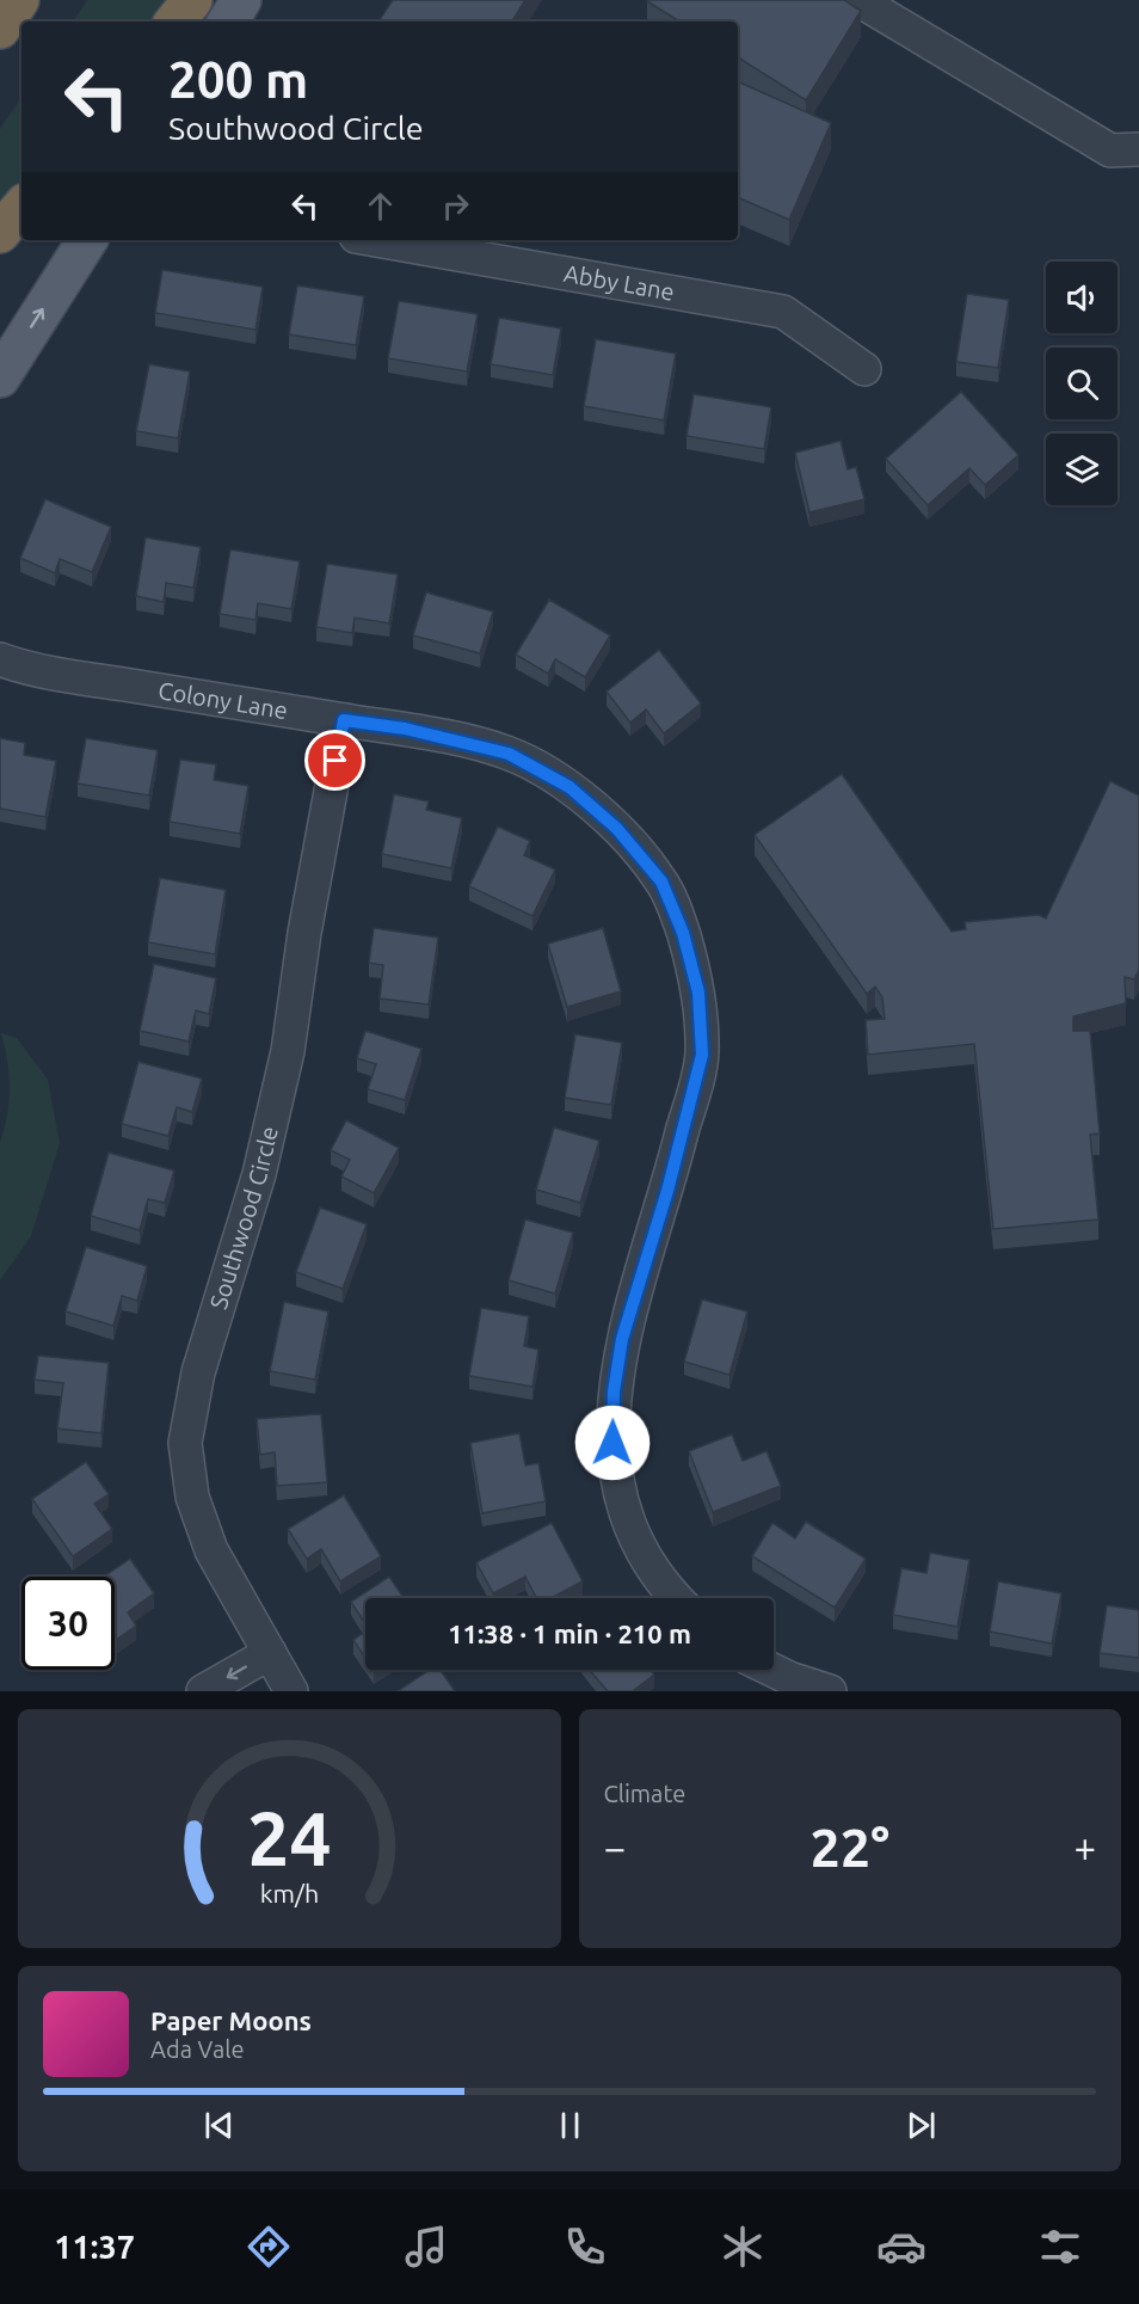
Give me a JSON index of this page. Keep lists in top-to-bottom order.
{
  "streets": {
    "street": ["Abby Lane", "Colony Lane", "Southwood Circle"]
  },
  "crossings": [
    ["Colony Lane", "Southwood Circle"]
  ],
  "page": {
    "turn": ["200 m", "Southwood Circle"],
    "limit": "30",
    "trip": "11:38 · 1 min · 210 m",
    "tile": "Climate",
    "heat": ["−", "22°", "+"],
    "song": ["Paper Moons", "Ada Vale"],
    "tabs": "11:37",
    "gauge": ["24", "km/h"]
  }
}
